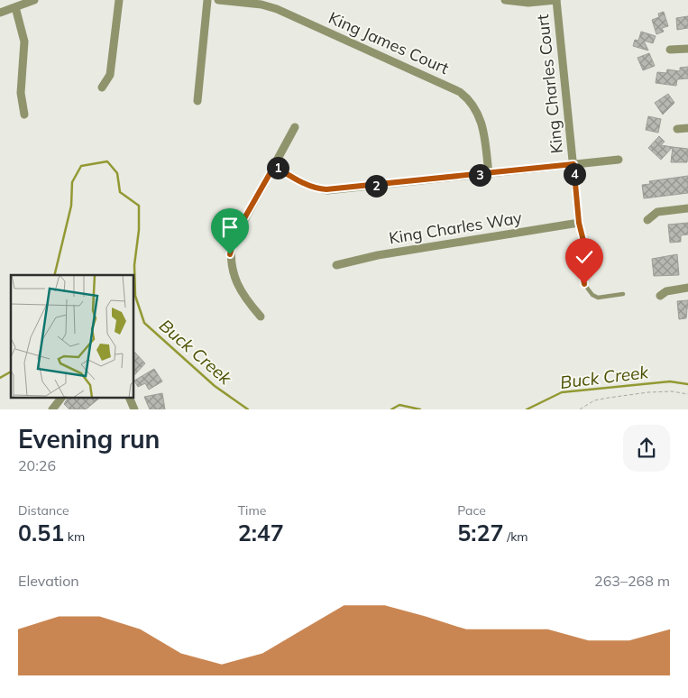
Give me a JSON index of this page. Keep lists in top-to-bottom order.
{
  "streets": {
    "street": ["King James Court", "King Charles Court", "King Charles Way"]
  },
  "crossings": [
    ["King Charles Court", "King Charles Way"]
  ],
  "water": ["Buck Creek"],
  "page": {
    "pins": [
      "1",
      "4",
      "3",
      "2"
    ],
    "heading": ["Evening run", "20:26"],
    "stats": [
      ["Distance", "0.51 km"],
      ["Time", "2:47"],
      ["Pace", "5:27 /km"]
    ],
    "chart": ["Elevation", "263–268 m"]
  }
}
